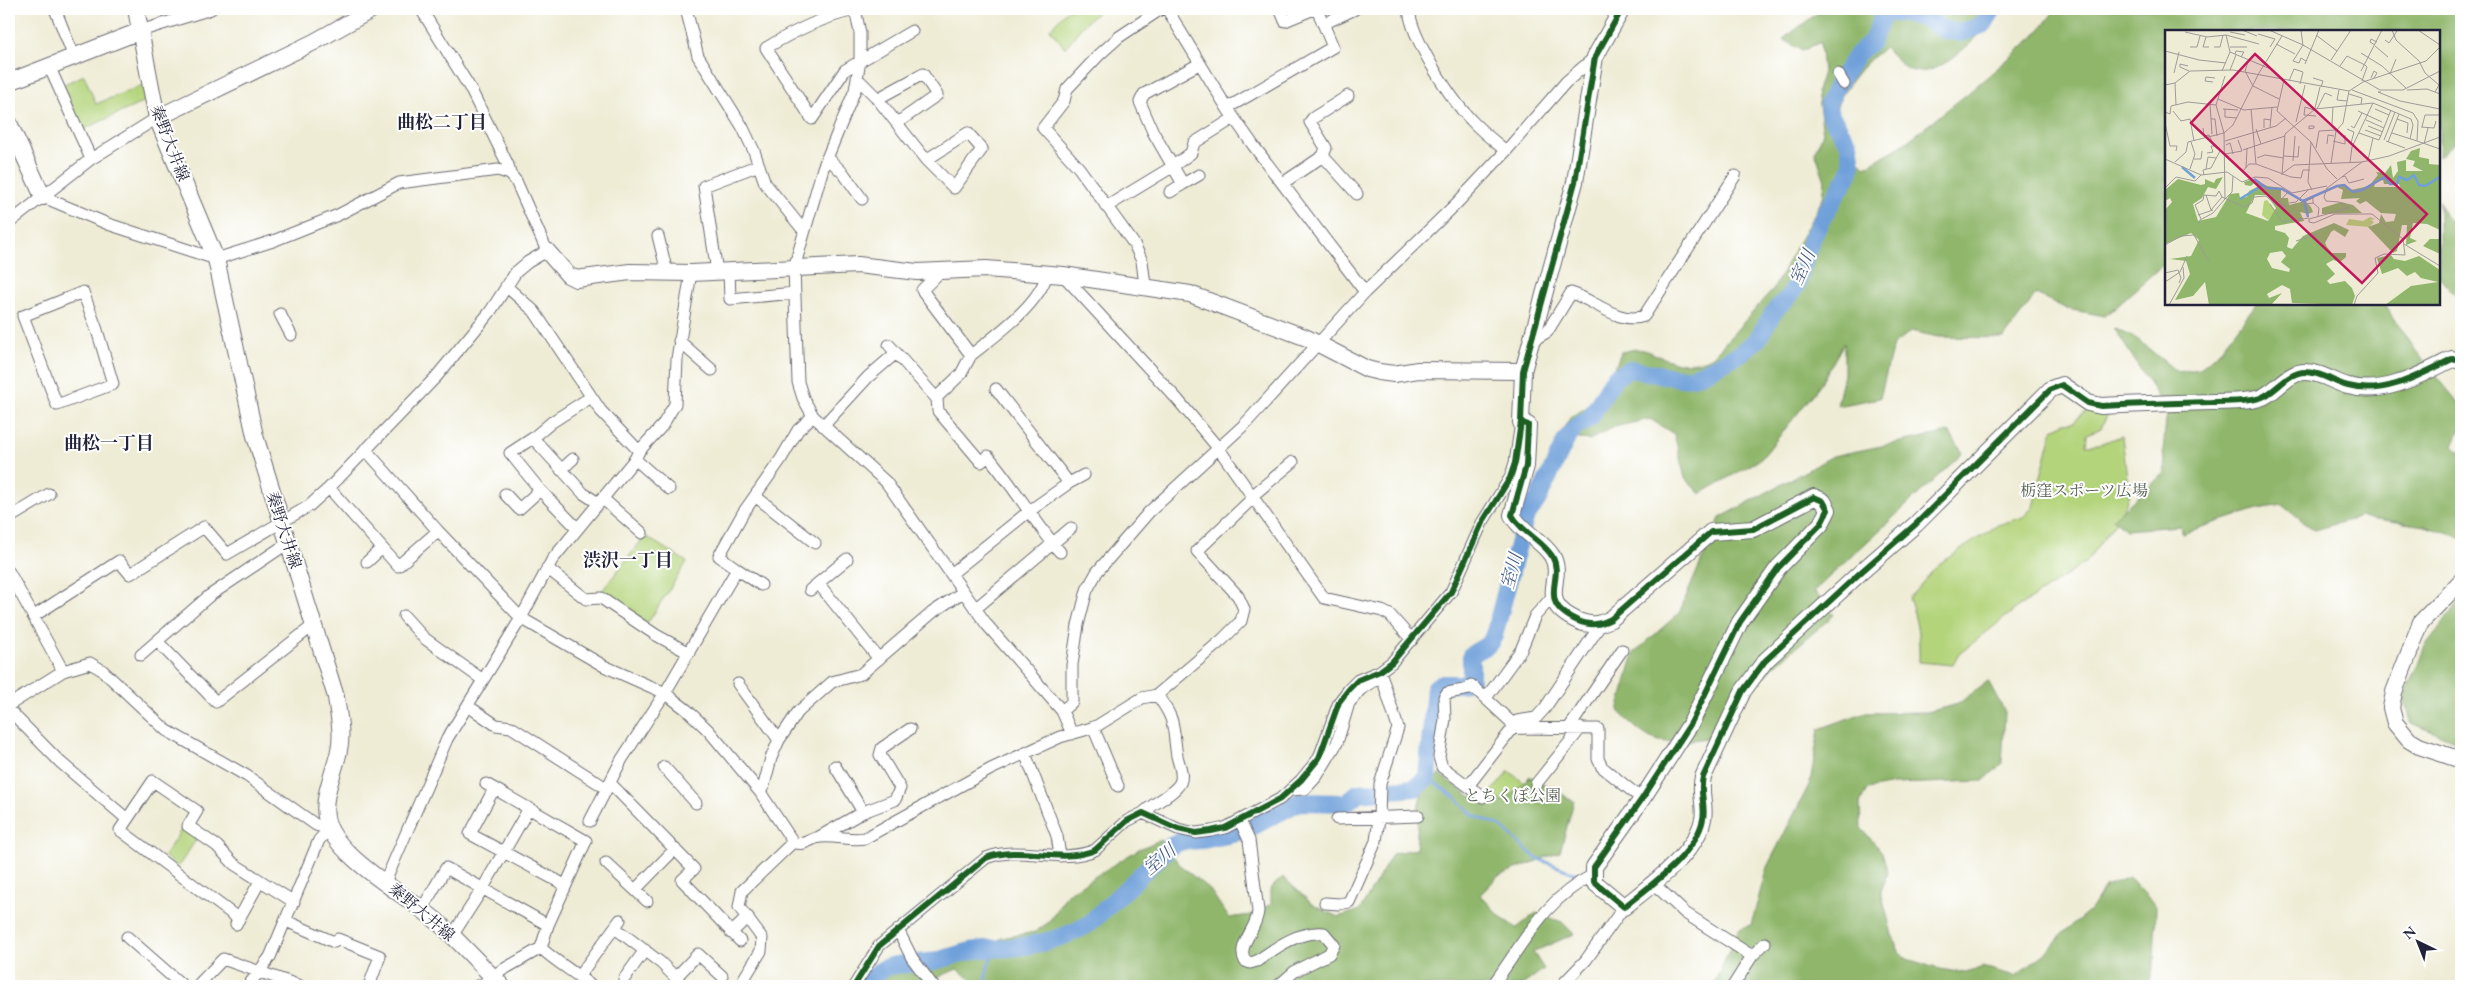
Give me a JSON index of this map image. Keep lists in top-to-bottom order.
{
  "streets": {
    "street": ["秦野大井線"]
  },
  "districts": ["曲松二丁目", "曲松一丁目", "渋沢一丁目"],
  "water": ["室川"],
  "parks": ["栃窪スポーツ広場", "とちくぼ公園"],
  "north": "top left"
}
